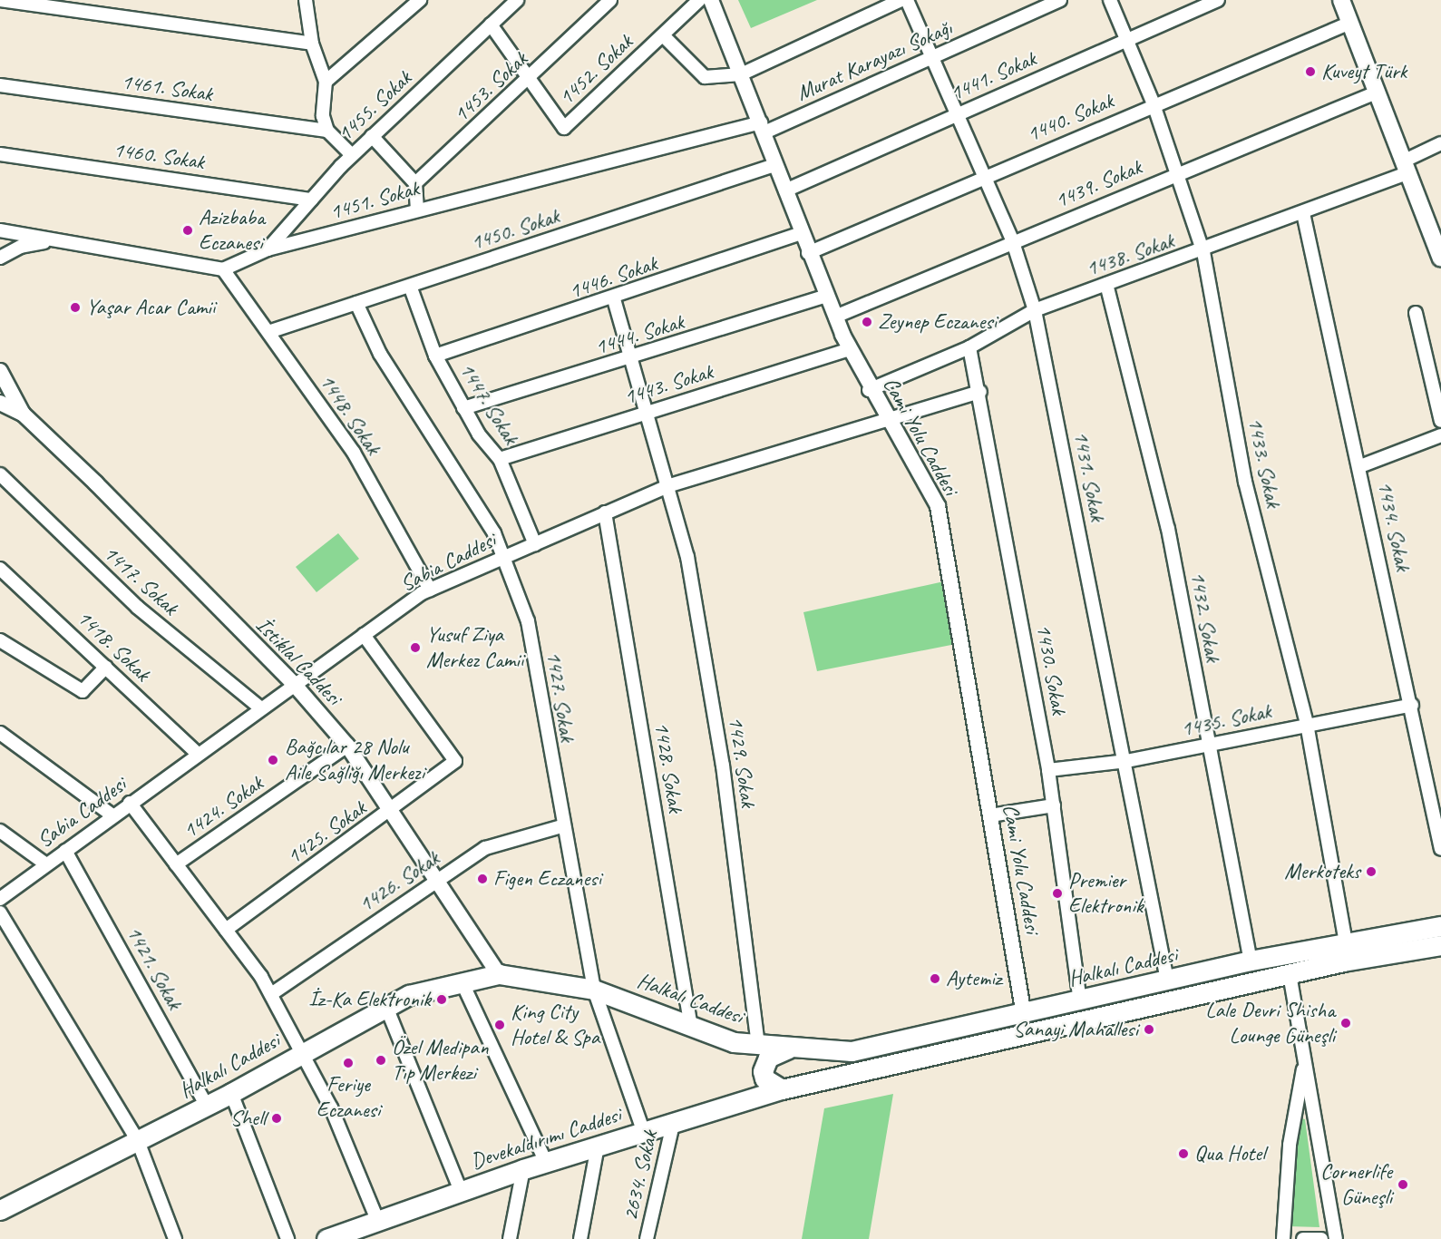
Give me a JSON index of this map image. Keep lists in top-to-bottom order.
{
  "streets": {
    "main road": ["Halkalı Caddesi", "Devekaldırımı Caddesi"],
    "street": [
      "Murat Karayazı Sokağı",
      "1452. Sokak",
      "1441. Sokak",
      "1453. Sokak",
      "1461. Sokak",
      "1455. Sokak",
      "1440. Sokak",
      "1460. Sokak",
      "1439. Sokak",
      "1451. Sokak",
      "1450. Sokak",
      "1438. Sokak",
      "1446. Sokak",
      "1444. Sokak",
      "1443. Sokak",
      "1447. Sokak",
      "1448. Sokak",
      "Cami Yolu Caddesi",
      "1433. Sokak",
      "1431. Sokak",
      "1434. Sokak",
      "Sabia Caddesi",
      "1417. Sokak",
      "1432. Sokak",
      "1418. Sokak",
      "İstiklal Caddesi",
      "1430. Sokak",
      "1427. Sokak",
      "1435. Sokak",
      "1429. Sokak",
      "1428. Sokak",
      "1424. Sokak",
      "1425. Sokak",
      "1426. Sokak",
      "1421. Sokak",
      "2634. Sokak"
    ]
  },
  "crossings": [
    ["Murat Karayazı Sokağı", "1451. Sokak"],
    ["Murat Karayazı Sokağı", "Cami Yolu Caddesi"],
    ["Murat Karayazı Sokağı", "1431. Sokak"],
    ["1452. Sokak", "1453. Sokak"],
    ["1452. Sokak", "1455. Sokak"],
    ["1441. Sokak", "Cami Yolu Caddesi"],
    ["1441. Sokak", "1433. Sokak"],
    ["1441. Sokak", "1431. Sokak"],
    ["1455. Sokak", "1460. Sokak"],
    ["1455. Sokak", "1451. Sokak"],
    ["1440. Sokak", "Cami Yolu Caddesi"],
    ["1440. Sokak", "1433. Sokak"],
    ["1440. Sokak", "1431. Sokak"],
    ["1439. Sokak", "Cami Yolu Caddesi"],
    ["1439. Sokak", "1433. Sokak"],
    ["1439. Sokak", "1431. Sokak"],
    ["1451. Sokak", "1448. Sokak"],
    ["1451. Sokak", "Cami Yolu Caddesi"],
    ["1450. Sokak", "1447. Sokak"],
    ["1450. Sokak", "1448. Sokak"],
    ["1450. Sokak", "Cami Yolu Caddesi"],
    ["1450. Sokak", "1427. Sokak"],
    ["1438. Sokak", "Cami Yolu Caddesi"],
    ["1438. Sokak", "1433. Sokak"],
    ["1438. Sokak", "1431. Sokak"],
    ["1438. Sokak", "1434. Sokak"],
    ["1438. Sokak", "1432. Sokak"],
    ["1438. Sokak", "1430. Sokak"],
    ["1446. Sokak", "1447. Sokak"],
    ["1446. Sokak", "Cami Yolu Caddesi"],
    ["1446. Sokak", "1429. Sokak"],
    ["1444. Sokak", "1447. Sokak"],
    ["1444. Sokak", "Cami Yolu Caddesi"],
    ["1444. Sokak", "1429. Sokak"],
    ["1443. Sokak", "1447. Sokak"],
    ["1443. Sokak", "Cami Yolu Caddesi"],
    ["1443. Sokak", "1429. Sokak"],
    ["1447. Sokak", "Sabia Caddesi"],
    ["1448. Sokak", "Sabia Caddesi"],
    ["Cami Yolu Caddesi", "Sabia Caddesi"],
    ["Cami Yolu Caddesi", "Halkalı Caddesi"],
    ["1433. Sokak", "1435. Sokak"],
    ["1433. Sokak", "Halkalı Caddesi"],
    ["1431. Sokak", "1435. Sokak"],
    ["1431. Sokak", "Halkalı Caddesi"],
    ["1434. Sokak", "1435. Sokak"],
    ["Sabia Caddesi", "1417. Sokak"],
    ["Sabia Caddesi", "1418. Sokak"],
    ["Sabia Caddesi", "İstiklal Caddesi"],
    ["Sabia Caddesi", "1430. Sokak"],
    ["Sabia Caddesi", "1427. Sokak"],
    ["Sabia Caddesi", "1429. Sokak"],
    ["Sabia Caddesi", "1428. Sokak"],
    ["Sabia Caddesi", "1425. Sokak"],
    ["Sabia Caddesi", "1421. Sokak"],
    ["1432. Sokak", "1435. Sokak"],
    ["1432. Sokak", "Halkalı Caddesi"],
    ["İstiklal Caddesi", "1424. Sokak"],
    ["İstiklal Caddesi", "1425. Sokak"],
    ["İstiklal Caddesi", "1426. Sokak"],
    ["İstiklal Caddesi", "Halkalı Caddesi"],
    ["1430. Sokak", "1435. Sokak"],
    ["1430. Sokak", "Halkalı Caddesi"],
    ["1427. Sokak", "1426. Sokak"],
    ["1427. Sokak", "Halkalı Caddesi"],
    ["1427. Sokak", "Devekaldırımı Caddesi"],
    ["1429. Sokak", "Halkalı Caddesi"],
    ["1428. Sokak", "Halkalı Caddesi"],
    ["Halkalı Caddesi", "1421. Sokak"],
    ["Halkalı Caddesi", "Devekaldırımı Caddesi"],
    ["Devekaldırımı Caddesi", "2634. Sokak"]
  ],
  "places": [
    "Kuveyt Türk",
    "Azizbaba Eczanesi",
    "Yaşar Acar Camii",
    "Zeynep Eczanesi",
    "Yusuf Ziya Merkez Camii",
    "Bağcılar 28 Nolu Aile Sağlığı Merkezi",
    "Merkoteks",
    "Figen Eczanesi",
    "Premier Elektronik",
    "Aytemiz",
    "İz-Ka Elektronik",
    "Lale Devri Shisha Lounge Güneşli",
    "King City Hotel & Spa",
    "Sanayi Mahallesi",
    "Özel Medipan Tıp Merkezi",
    "Feriye Eczanesi",
    "Shell",
    "Qua Hotel",
    "Cornerlife Güneşli"
  ]
}
